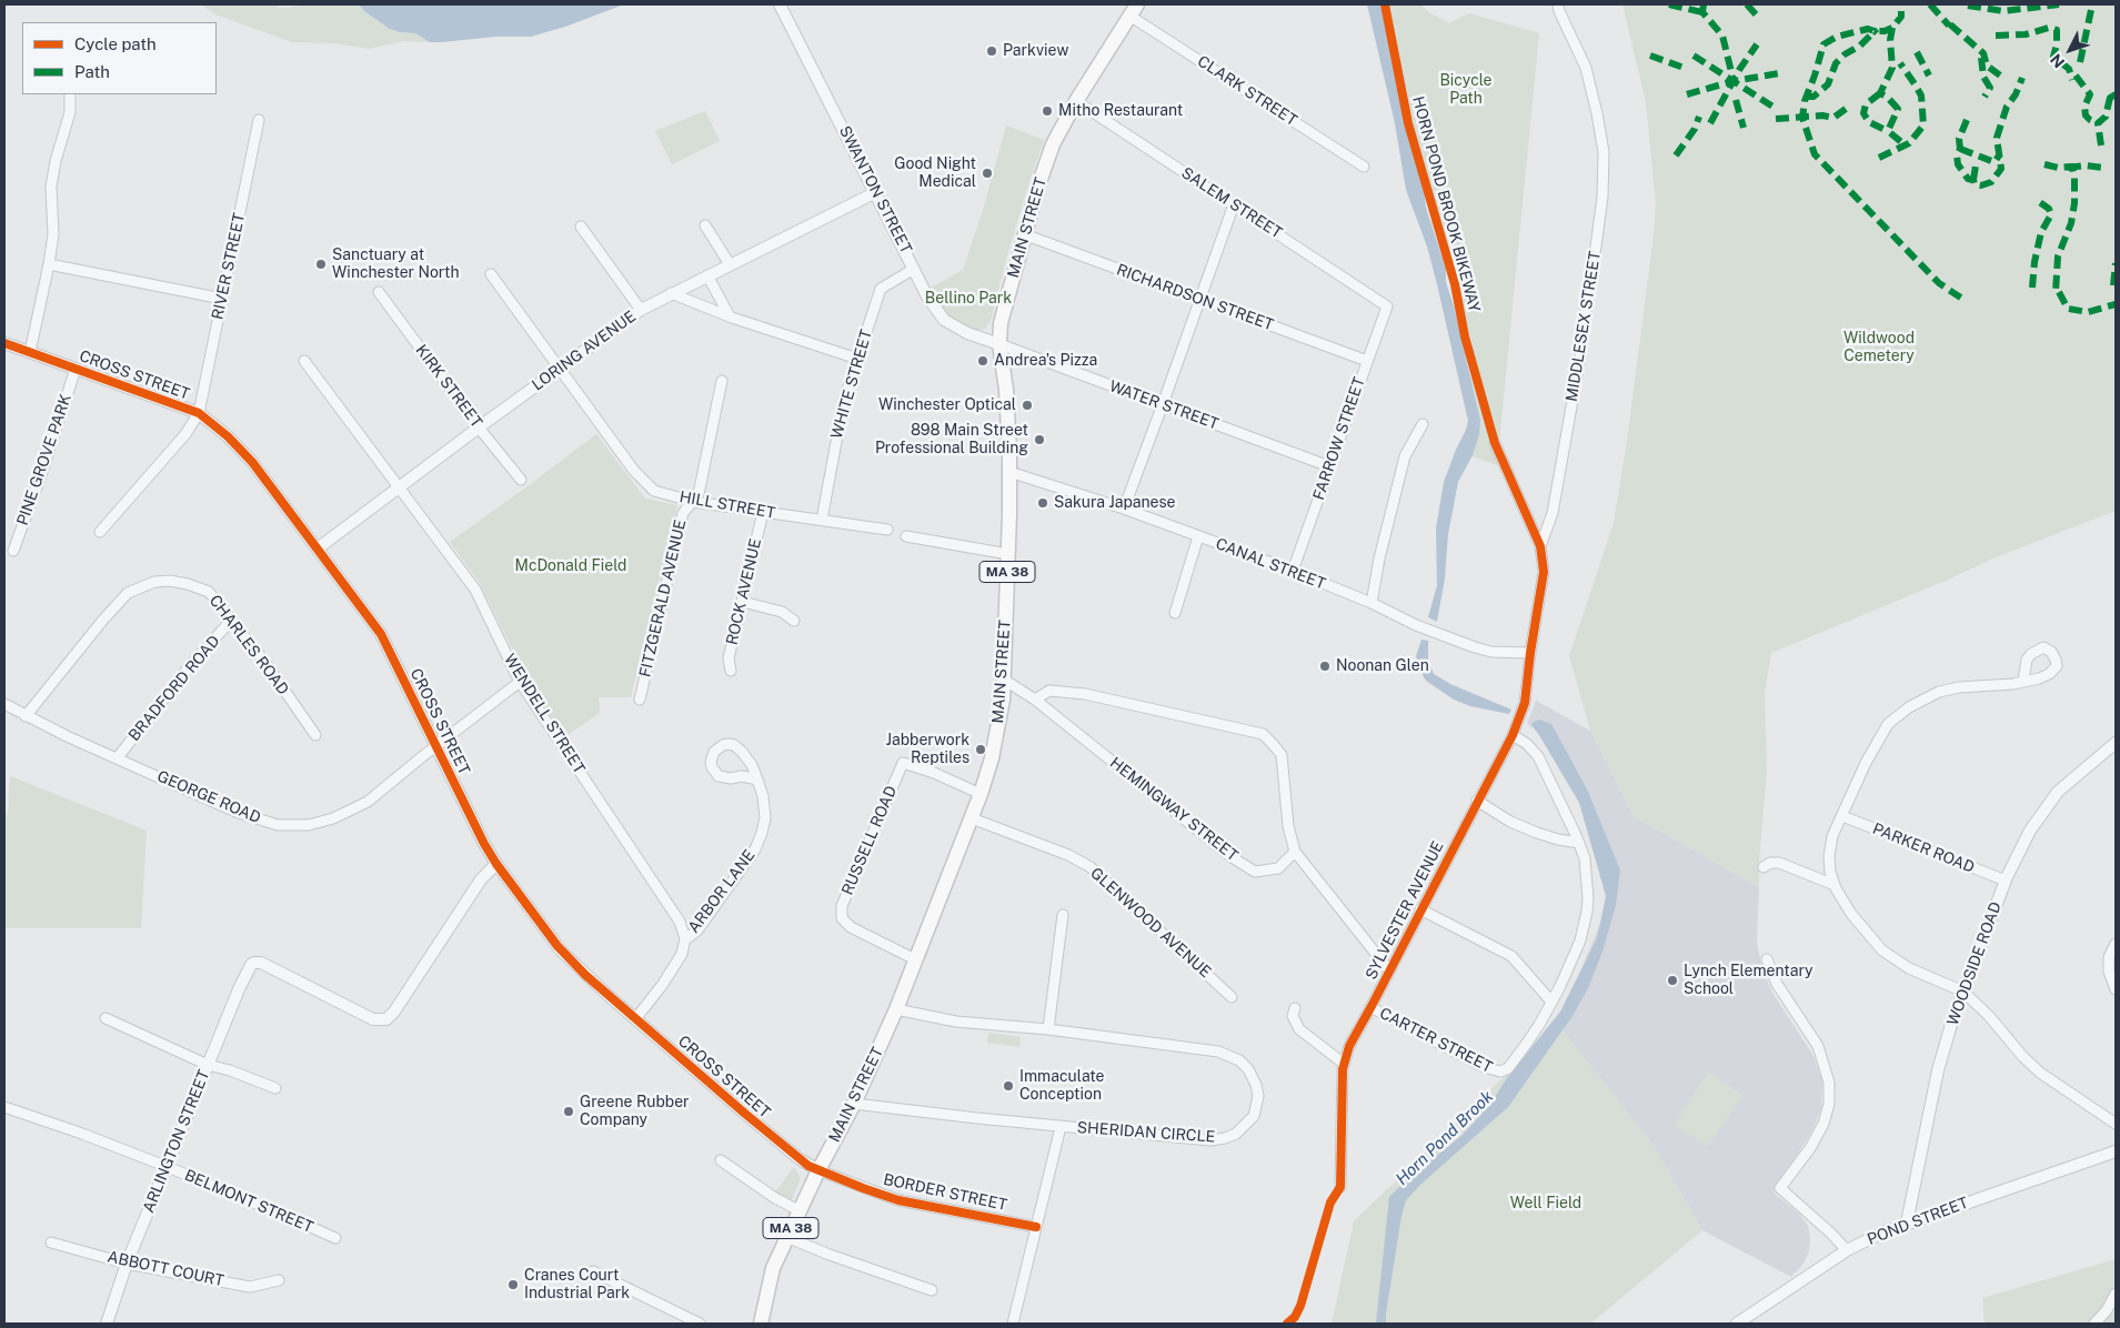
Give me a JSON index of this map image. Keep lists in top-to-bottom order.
{
  "streets": {
    "main road": ["MAIN STREET", "MA 38"],
    "street": [
      "CLARK STREET",
      "SWANTON STREET",
      "SALEM STREET",
      "RIVER STREET",
      "RICHARDSON STREET",
      "MIDDLESEX STREET",
      "LORING AVENUE",
      "CROSS STREET",
      "WHITE STREET",
      "KIRK STREET",
      "WATER STREET",
      "FARROW STREET",
      "PINE GROVE PARK",
      "HILL STREET",
      "CANAL STREET",
      "ROCK AVENUE",
      "FITZGERALD AVENUE",
      "CHARLES ROAD",
      "BRADFORD ROAD",
      "WENDELL STREET",
      "GEORGE ROAD",
      "HEMINGWAY STREET",
      "RUSSELL ROAD",
      "PARKER ROAD",
      "ARBOR LANE",
      "SYLVESTER AVENUE",
      "GLENWOOD AVENUE",
      "WOODSIDE ROAD",
      "CARTER STREET",
      "SHERIDAN CIRCLE",
      "ARLINGTON STREET",
      "BORDER STREET",
      "BELMONT STREET",
      "POND STREET",
      "ABBOTT COURT"
    ],
    "cycle path": ["HORN POND BROOK BIKEWAY"]
  },
  "crossings": [
    ["CLARK STREET", "MAIN STREET"],
    ["SWANTON STREET", "MAIN STREET"],
    ["SWANTON STREET", "LORING AVENUE"],
    ["SWANTON STREET", "WHITE STREET"],
    ["SWANTON STREET", "WATER STREET"],
    ["SALEM STREET", "MAIN STREET"],
    ["SALEM STREET", "FARROW STREET"],
    ["MAIN STREET", "RICHARDSON STREET"],
    ["MAIN STREET", "CROSS STREET"],
    ["MAIN STREET", "WATER STREET"],
    ["MAIN STREET", "CANAL STREET"],
    ["MAIN STREET", "HEMINGWAY STREET"],
    ["MAIN STREET", "RUSSELL ROAD"],
    ["MAIN STREET", "GLENWOOD AVENUE"],
    ["MAIN STREET", "SHERIDAN CIRCLE"],
    ["MAIN STREET", "BORDER STREET"],
    ["RIVER STREET", "CROSS STREET"],
    ["RICHARDSON STREET", "FARROW STREET"],
    ["MIDDLESEX STREET", "CANAL STREET"],
    ["MIDDLESEX STREET", "SYLVESTER AVENUE"],
    ["LORING AVENUE", "CROSS STREET"],
    ["LORING AVENUE", "KIRK STREET"],
    ["LORING AVENUE", "HILL STREET"],
    ["LORING AVENUE", "WENDELL STREET"],
    ["CROSS STREET", "PINE GROVE PARK"],
    ["CROSS STREET", "GEORGE ROAD"],
    ["CROSS STREET", "ARLINGTON STREET"],
    ["CROSS STREET", "BORDER STREET"],
    ["WHITE STREET", "HILL STREET"],
    ["WATER STREET", "FARROW STREET"],
    ["FARROW STREET", "CANAL STREET"],
    ["HILL STREET", "ROCK AVENUE"],
    ["HILL STREET", "FITZGERALD AVENUE"],
    ["CANAL STREET", "SYLVESTER AVENUE"],
    ["CHARLES ROAD", "BRADFORD ROAD"],
    ["CHARLES ROAD", "GEORGE ROAD"],
    ["BRADFORD ROAD", "GEORGE ROAD"],
    ["WENDELL STREET", "ARBOR LANE"],
    ["PARKER ROAD", "WOODSIDE ROAD"],
    ["SYLVESTER AVENUE", "CARTER STREET"],
    ["WOODSIDE ROAD", "POND STREET"],
    ["ARLINGTON STREET", "BELMONT STREET"],
    ["ARLINGTON STREET", "ABBOTT COURT"]
  ],
  "water": ["Horn Pond Brook"],
  "parks": [
    "Bicycle Path",
    "Bellino Park",
    "Wildwood Cemetery",
    "McDonald Field",
    "Well Field"
  ],
  "places": [
    "Parkview",
    "Mitho Restaurant",
    "Good Night Medical",
    "Sanctuary at Winchester North",
    "Andrea's Pizza",
    "Winchester Optical",
    "898 Main Street Professional Building",
    "Sakura Japanese",
    "Noonan Glen",
    "Jabberwork Reptiles",
    "Lynch Elementary School",
    "Immaculate Conception",
    "Greene Rubber Company",
    "Cranes Court Industrial Park"
  ],
  "legend": ["Cycle path", "Path"],
  "north": "bottom left"
}
